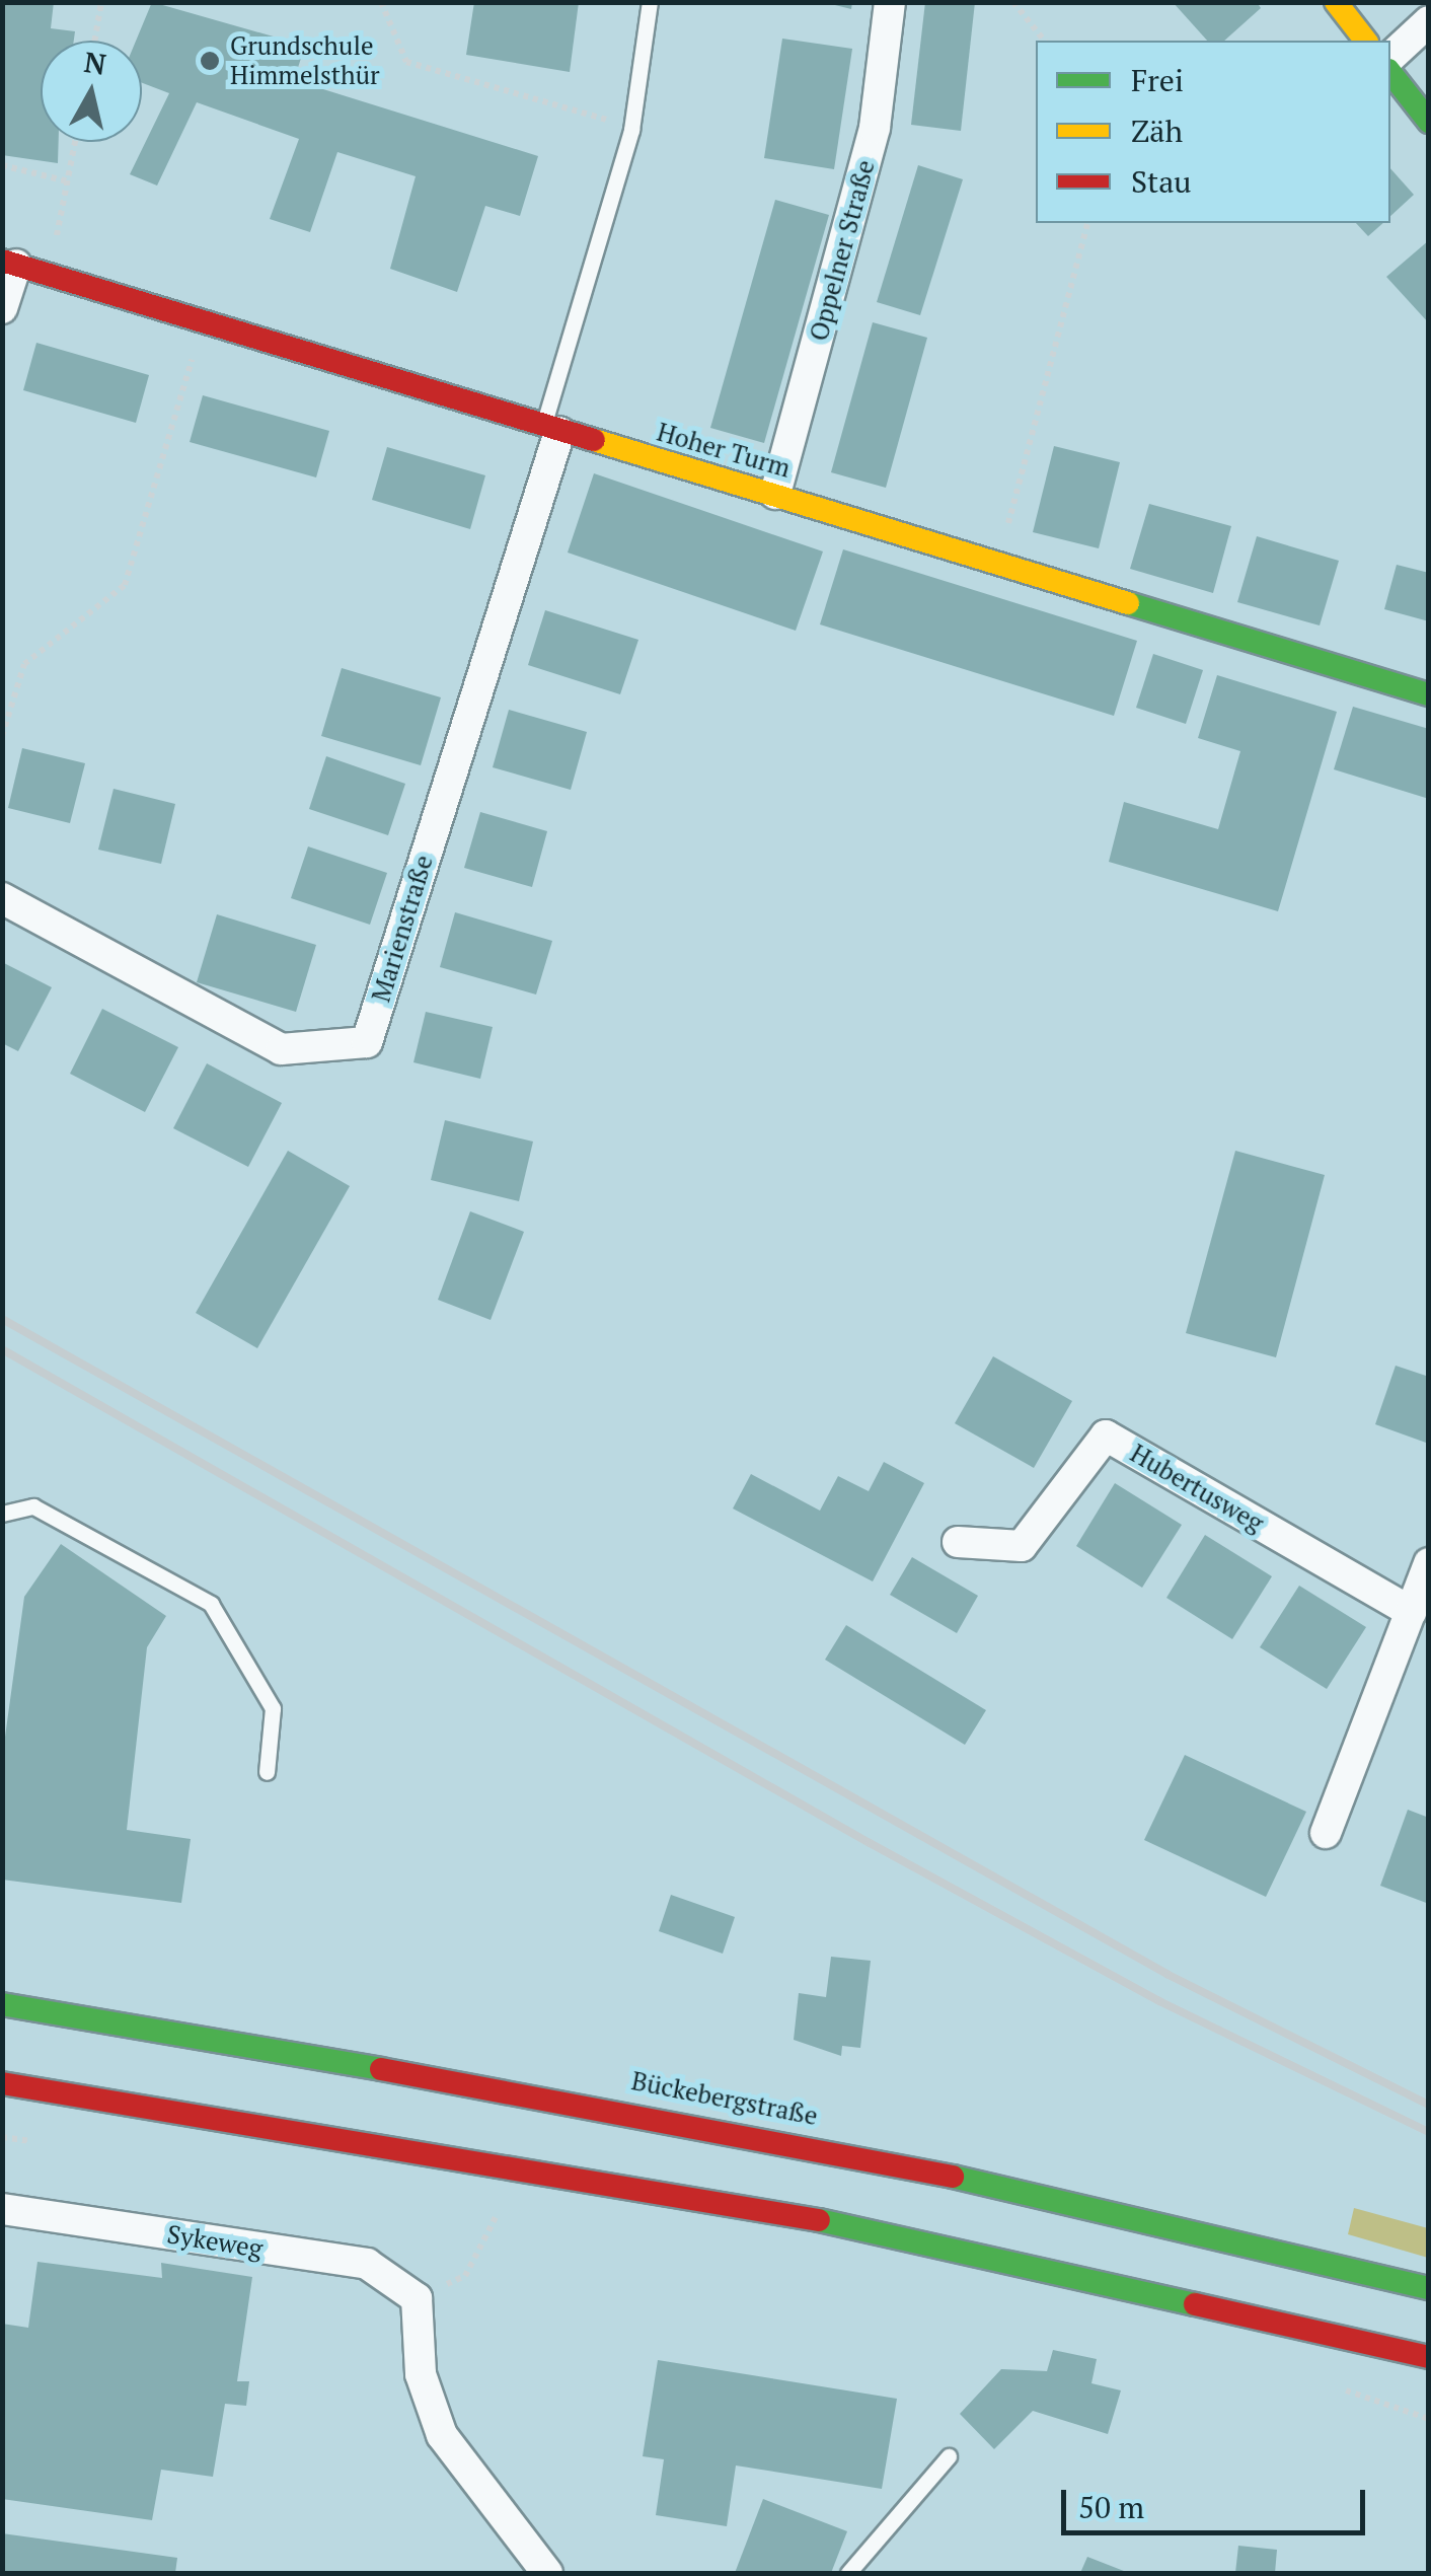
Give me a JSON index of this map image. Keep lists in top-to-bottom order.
{
  "streets": {
    "main road": ["Hoher Turm", "Bückebergstraße"],
    "street": [
      "Oppelner Straße",
      "Marienstraße",
      "Hubertusweg",
      "Sykeweg"
    ]
  },
  "crossings": [
    ["Oppelner Straße", "Hoher Turm"],
    ["Hoher Turm", "Marienstraße"]
  ],
  "places": ["Grundschule Himmelsthür"],
  "legend": ["Frei", "Zäh", "Stau"],
  "scale_bar": "50 m",
  "north": "top"
}
